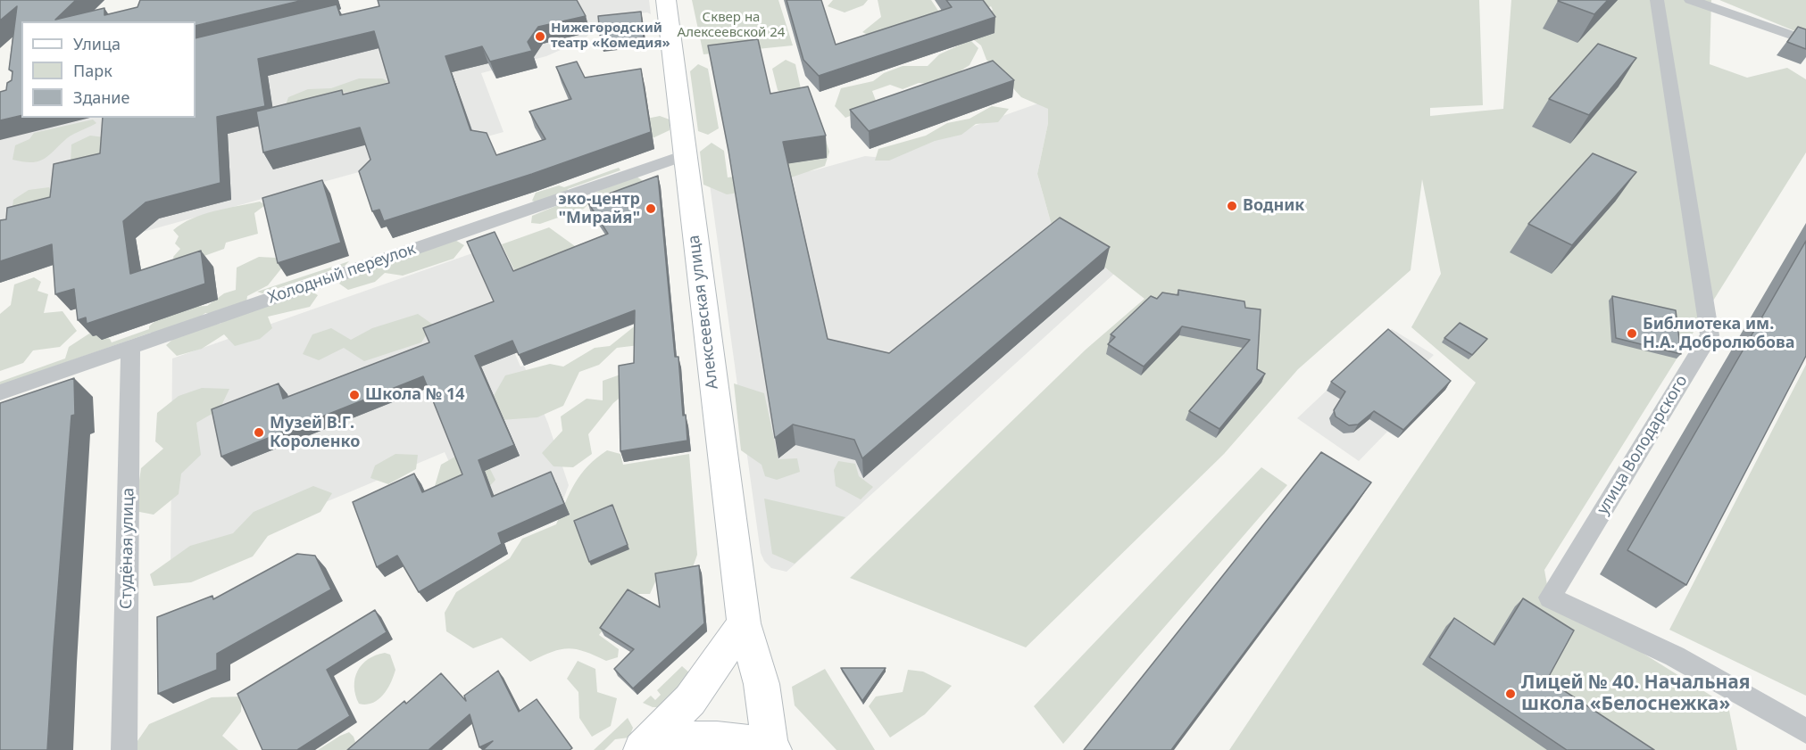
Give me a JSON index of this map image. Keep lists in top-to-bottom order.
{
  "streets": {
    "street": [
      "Холодный переулок",
      "Алексеевская улица",
      "улица Володарского",
      "Студёная улица"
    ]
  },
  "crossings": [
    ["Холодный переулок", "Алексеевская улица"],
    ["Холодный переулок", "Студёная улица"]
  ],
  "parks": ["Сквер на Алексеевской 24"],
  "places": [
    "Нижегородский театр «Комедия»",
    "Водник",
    "эко-центр \"Мирайя\"",
    "Библиотека им. Н.А. Добролюбова",
    "Школа № 14",
    "Музей В.Г. Короленко",
    "Лицей № 40. Начальная школа «Белоснежка»"
  ],
  "legend": ["Улица", "Парк", "Здание"]
}
